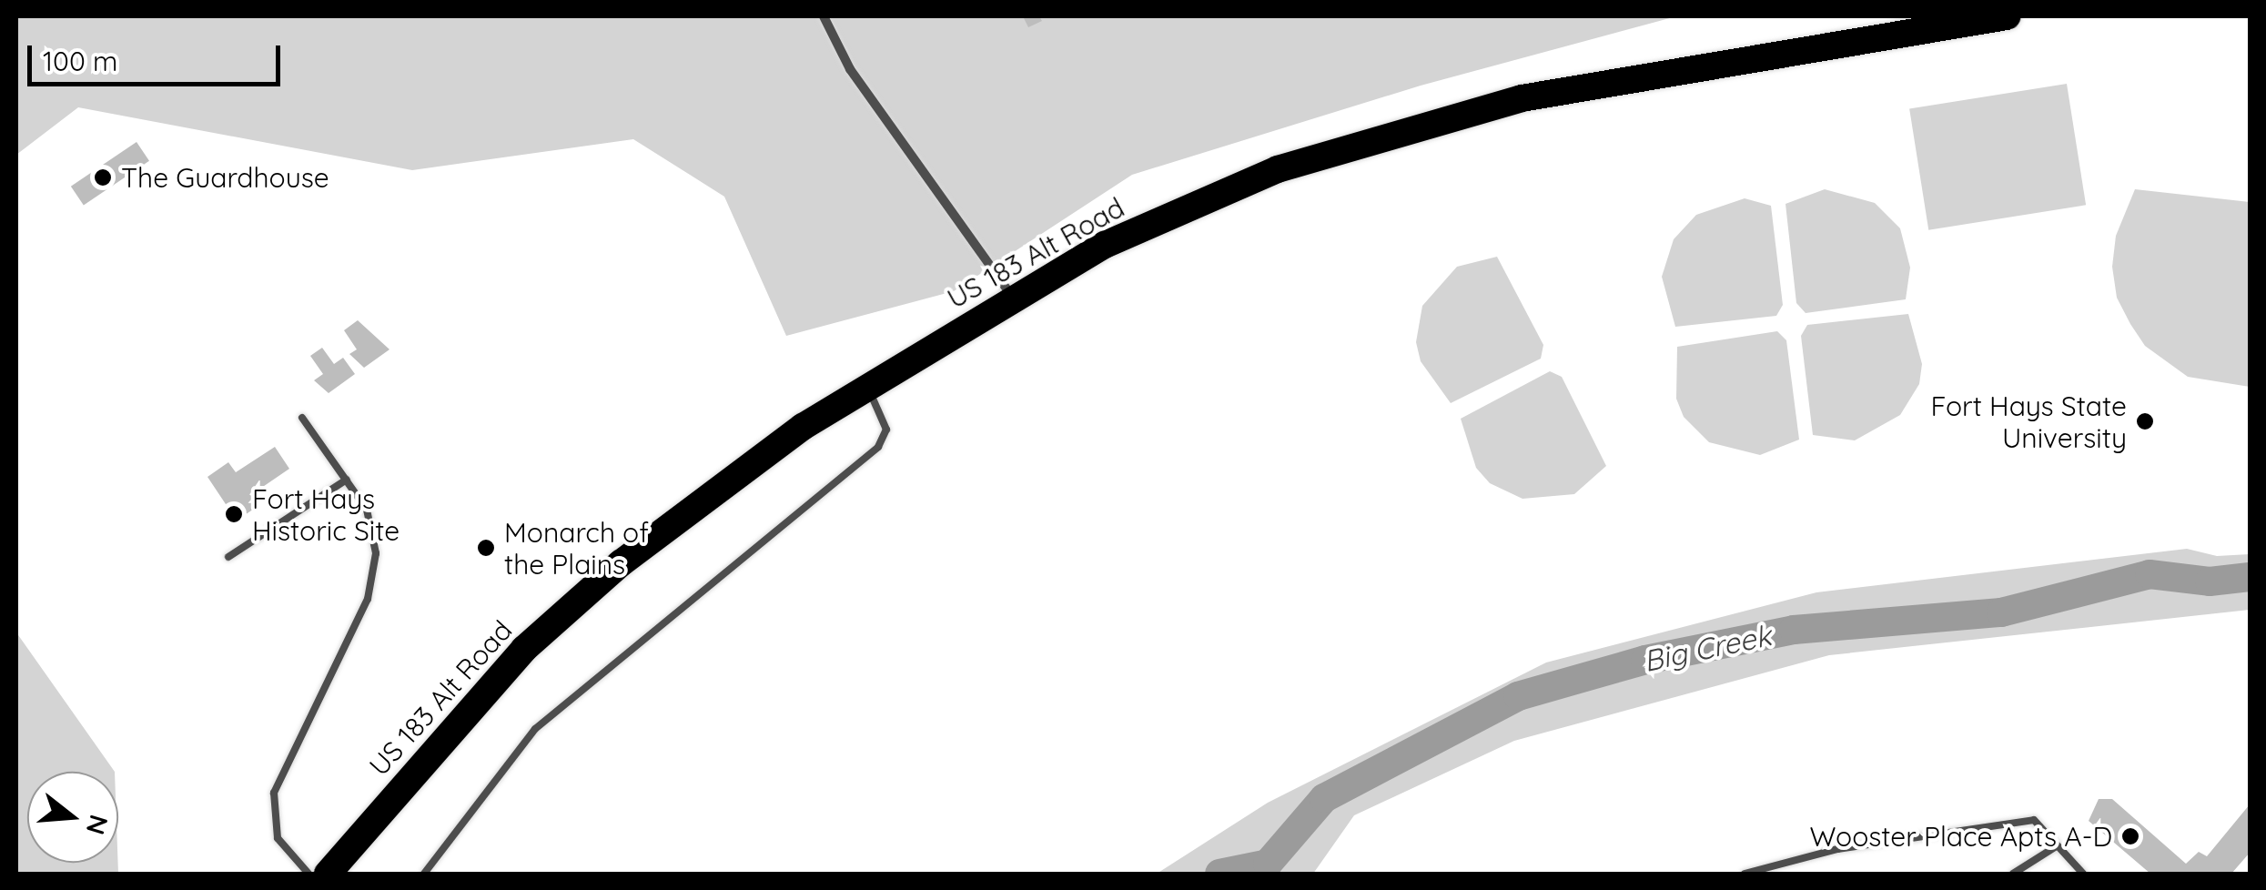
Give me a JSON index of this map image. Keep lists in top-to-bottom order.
{
  "streets": {
    "highway": ["US 183 Alt Road"]
  },
  "water": ["Big Creek"],
  "places": [
    "The Guardhouse",
    "Fort Hays State University",
    "Fort Hays Historic Site",
    "Monarch of the Plains",
    "Wooster Place Apts A-D"
  ],
  "scale_bar": "100 m",
  "north": "right"
}
